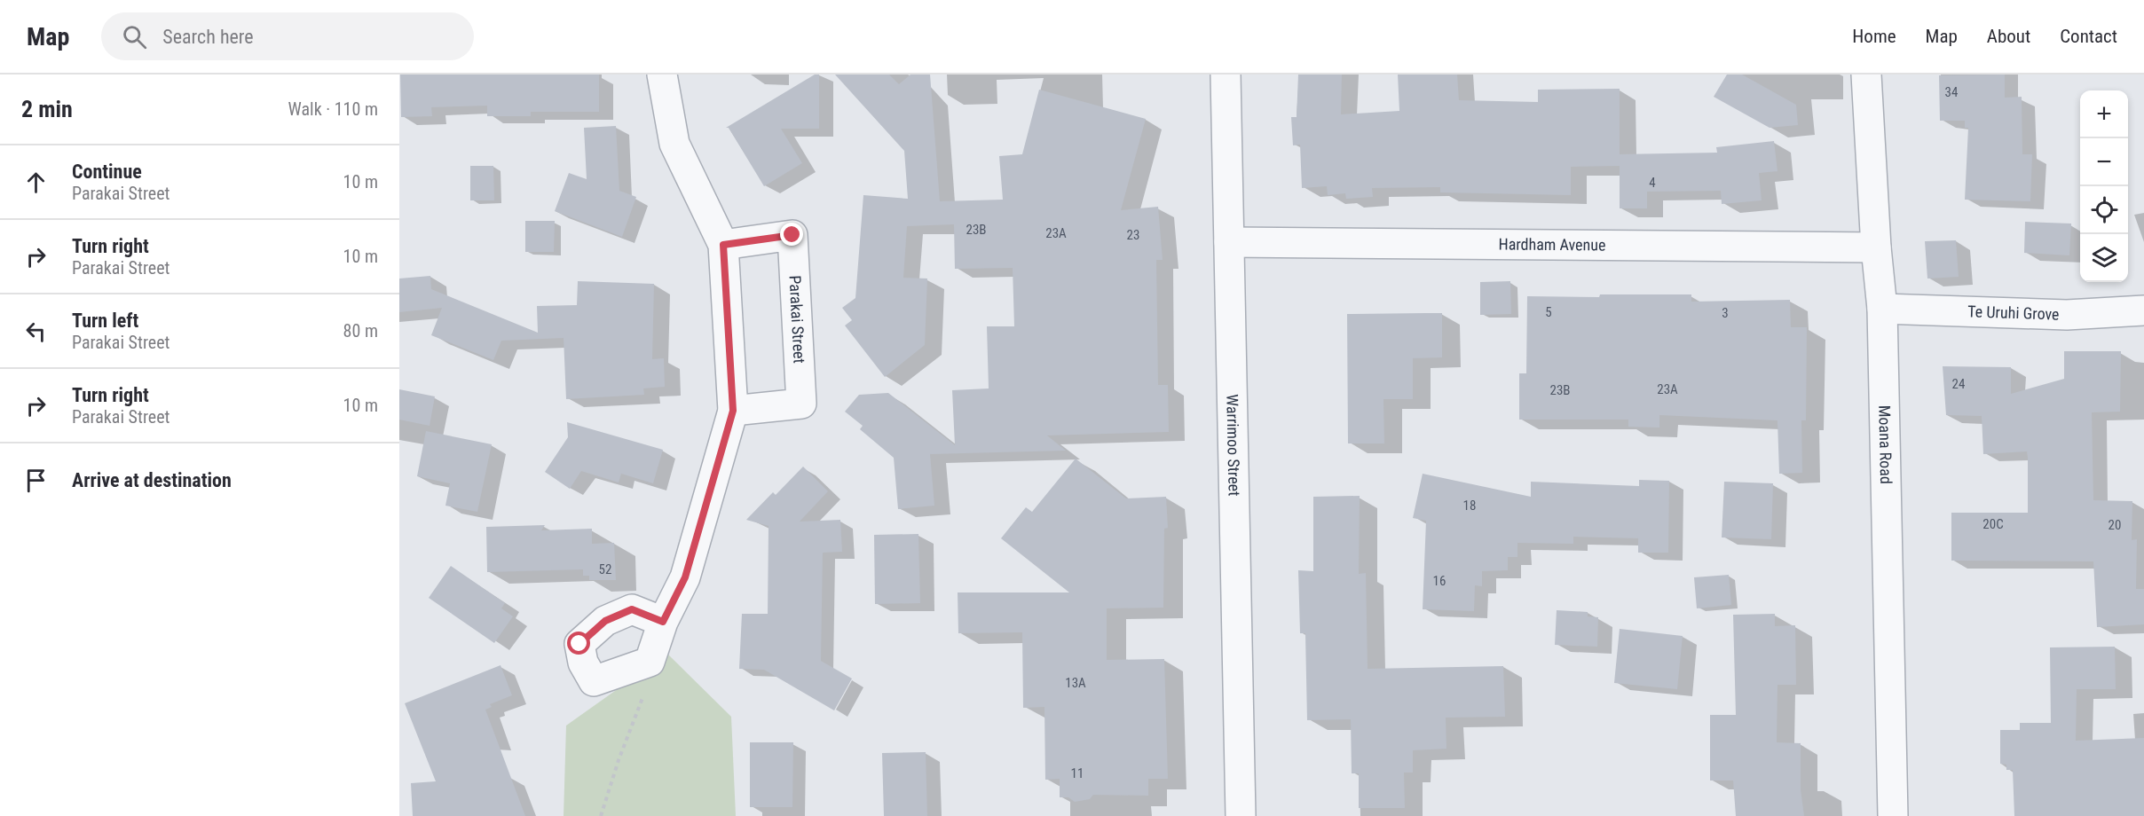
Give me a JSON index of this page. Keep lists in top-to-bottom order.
{
  "streets": {
    "street": [
      "Hardham Avenue",
      "Te Uruhi Grove",
      "Parakai Street",
      "Warrimoo Street",
      "Moana Road"
    ]
  },
  "crossings": [
    ["Hardham Avenue", "Warrimoo Street"],
    ["Hardham Avenue", "Moana Road"],
    ["Te Uruhi Grove", "Moana Road"]
  ],
  "house_numbers": [
    "34",
    "4",
    "23B",
    "23A",
    "23",
    "5",
    "3",
    "24",
    "23A",
    "23B",
    "18",
    "20C",
    "20",
    "52",
    "16",
    "13A",
    "11"
  ],
  "page": {
    "header": "Map",
    "search": "Search here",
    "nav": [
      "Home",
      "Map",
      "About",
      "Contact"
    ],
    "heading": ["2 min", "Walk · 110 m"],
    "map_buttons": ["+", "−"],
    "list": [
      ["Continue", "Parakai Street", "10 m"],
      ["Turn right", "Parakai Street", "10 m"],
      ["Turn left", "Parakai Street", "80 m"],
      ["Turn right", "Parakai Street", "10 m"],
      "Arrive at destination"
    ]
  }
}
